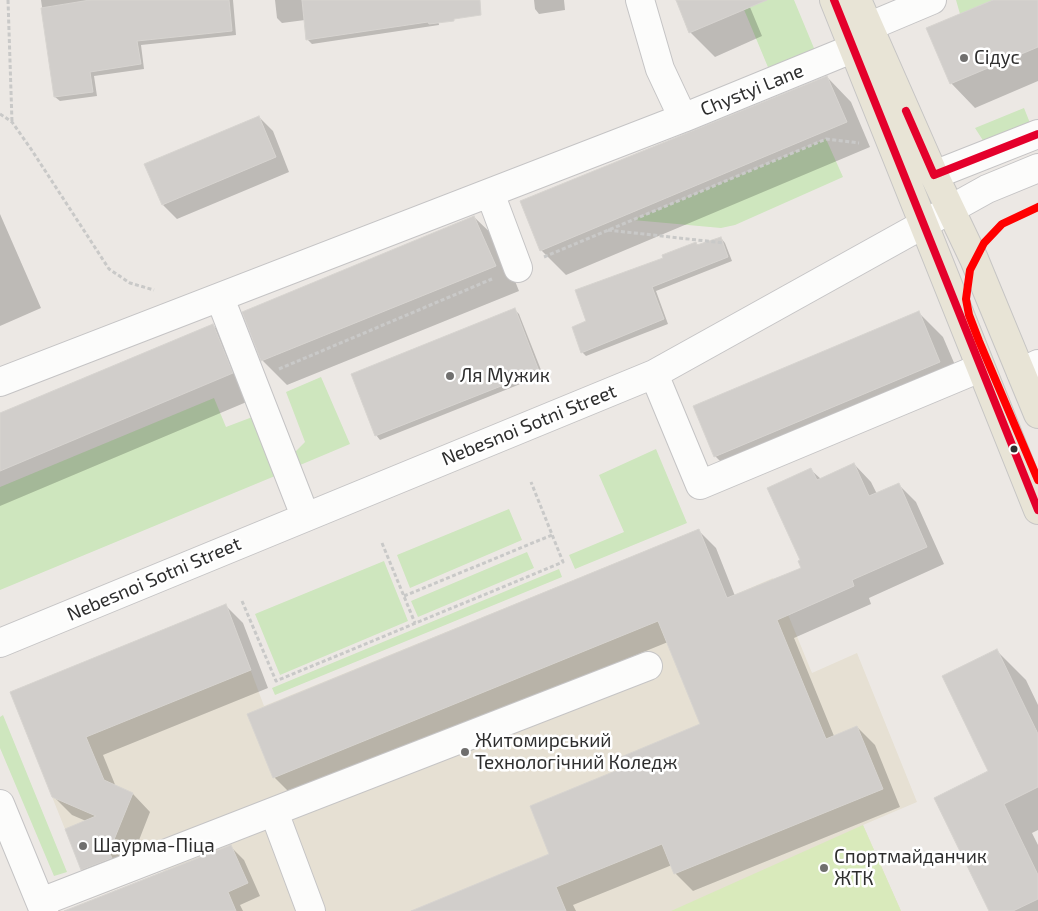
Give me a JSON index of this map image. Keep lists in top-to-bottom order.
{
  "streets": {
    "street": ["Chystyi Lane", "Nebesnoi Sotni Street"]
  },
  "places": [
    "Сідус",
    "Ля Мужик",
    "Житомирський Технологічний Коледж",
    "Шаурма-Піца",
    "Спортмайданчик ЖТК"
  ]
}
